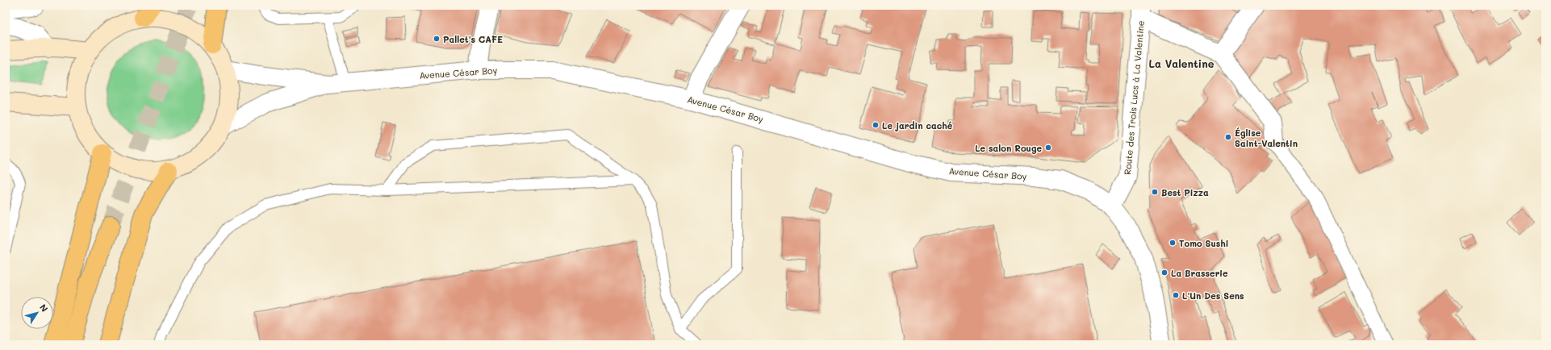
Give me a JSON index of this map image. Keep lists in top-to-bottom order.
{
  "streets": {
    "street": ["Avenue César Boy", "Route des Trois Lucs à La Valentine"]
  },
  "crossings": [
    ["Avenue César Boy", "Route des Trois Lucs à La Valentine"]
  ],
  "districts": ["La Valentine"],
  "places": [
    "Pallet's CAFE",
    "Le jardin caché",
    "Église Saint-Valentin",
    "Le salon Rouge",
    "Best Pizza",
    "Tomo Sushi",
    "La Brasserie",
    "L'Un Des Sens"
  ],
  "north": "top right"
}
